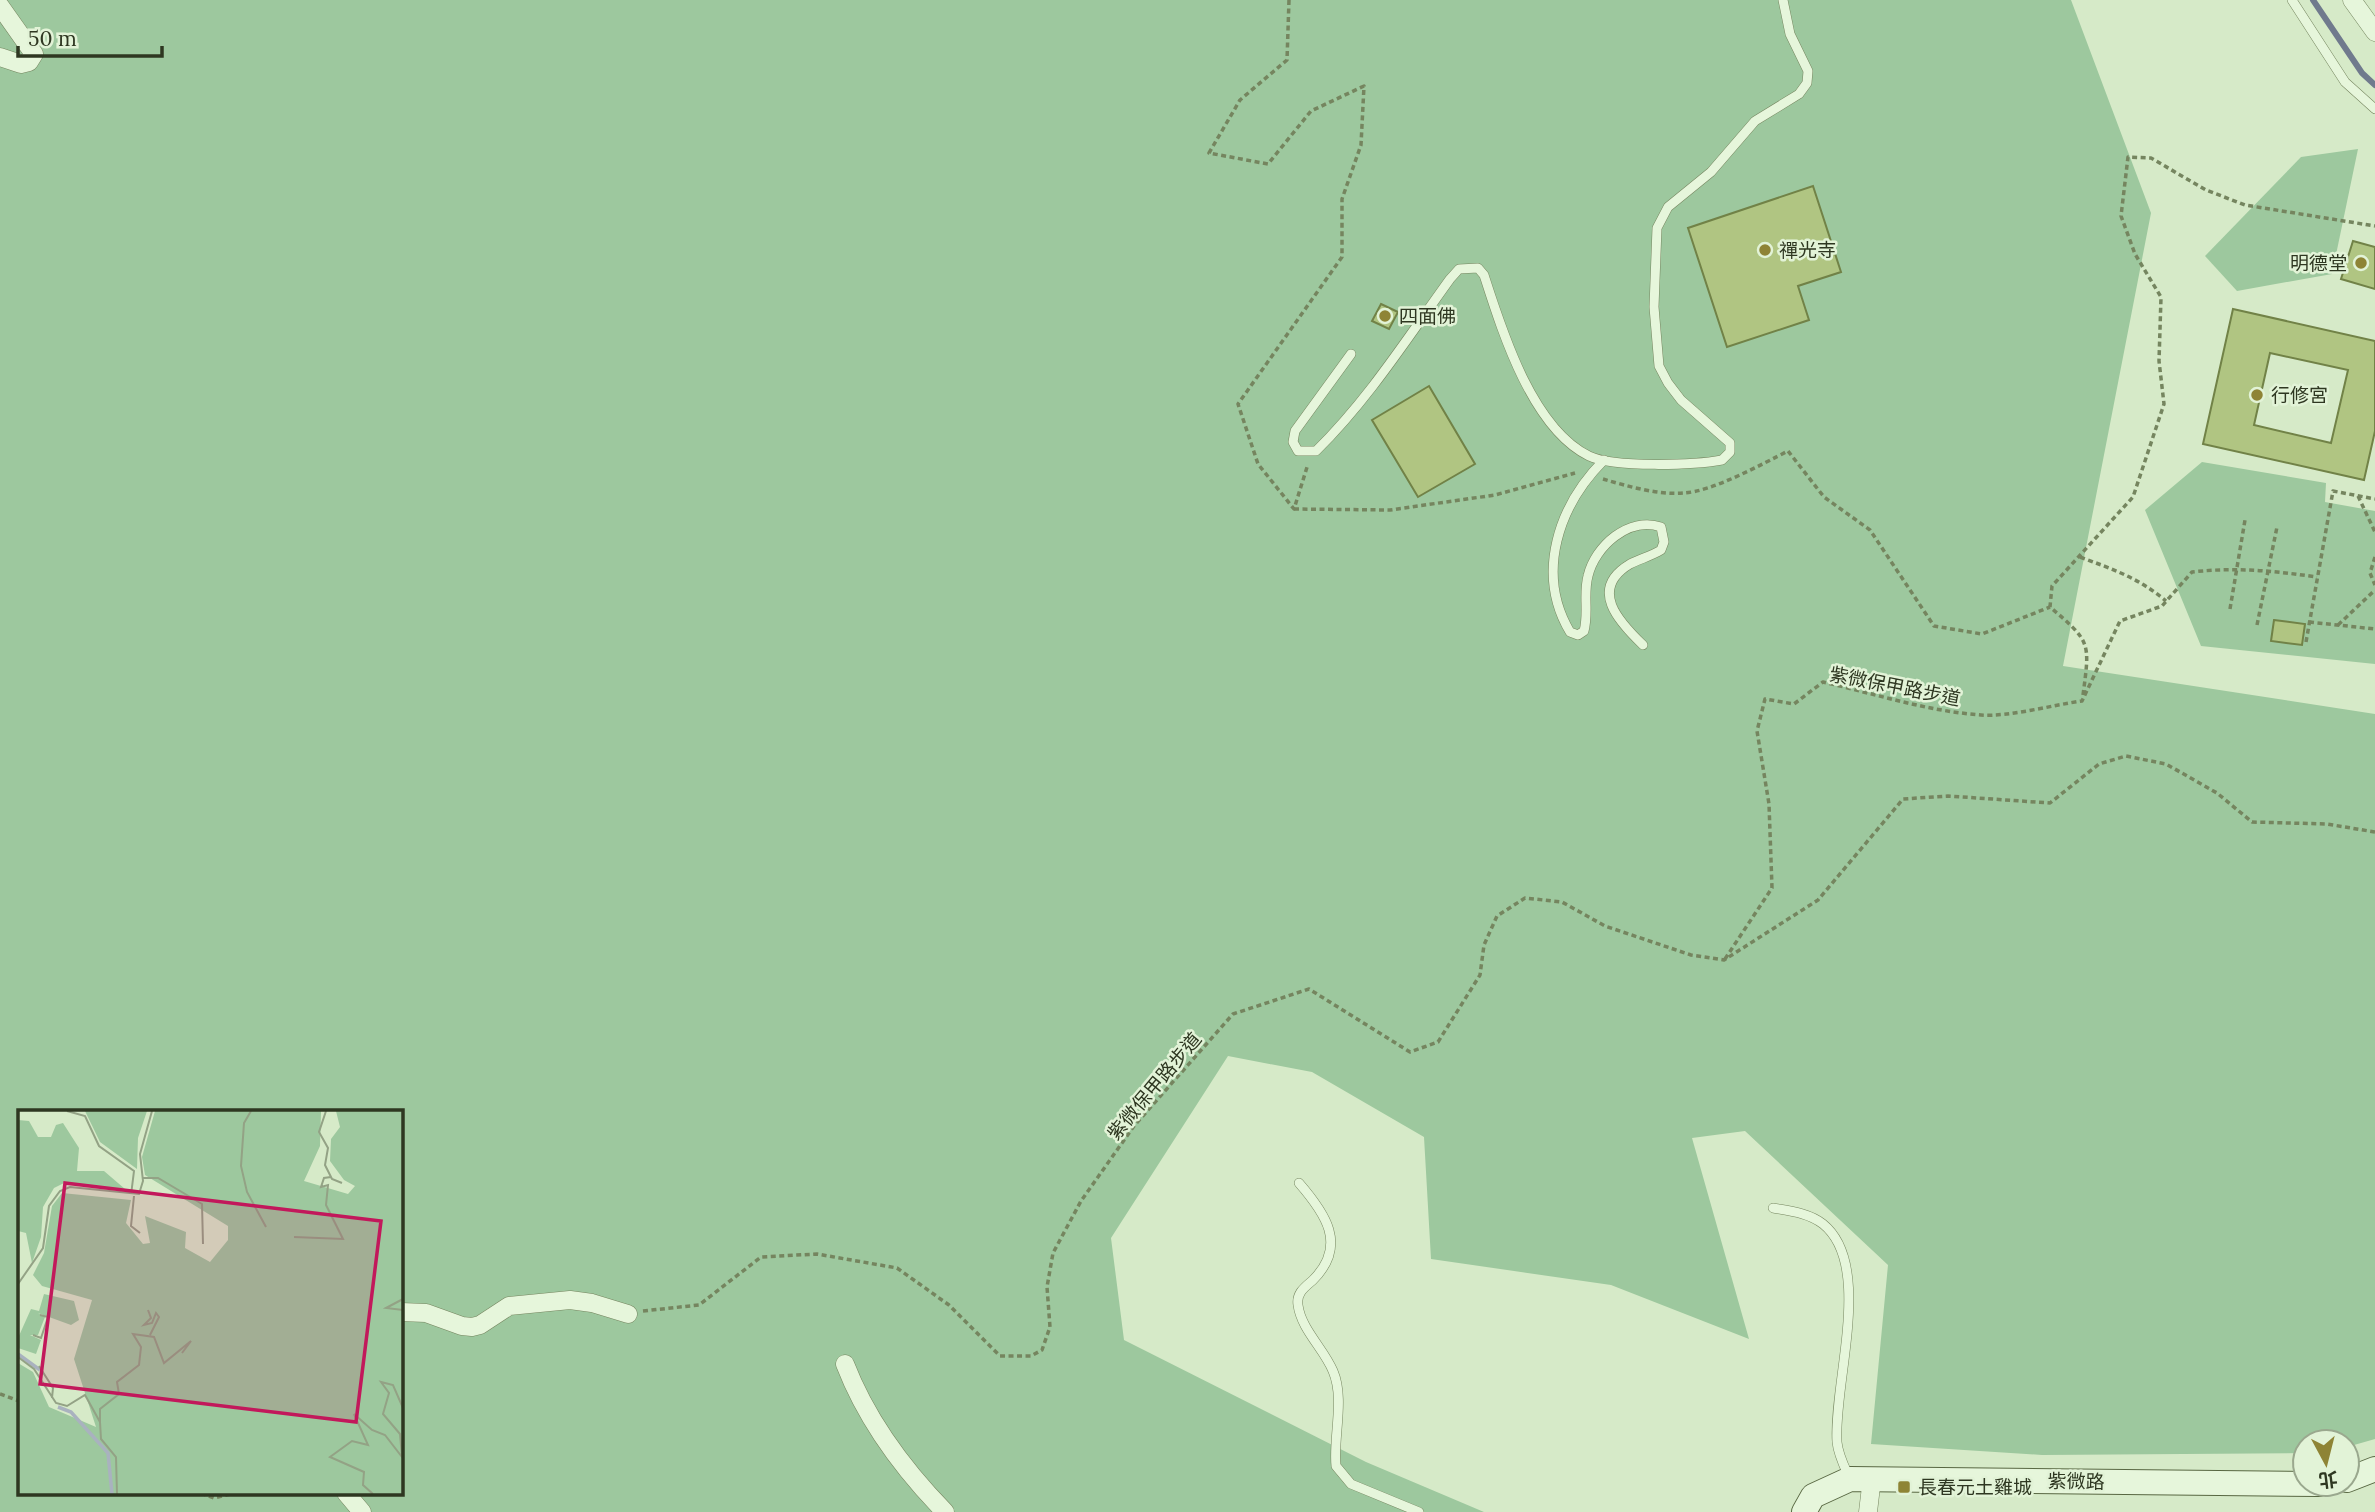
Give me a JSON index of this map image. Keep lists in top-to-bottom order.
{
  "streets": {
    "street": ["紫微路"],
    "path": ["紫微保甲路步道"]
  },
  "places": {
    "other": [
      "禪光寺",
      "明德堂",
      "四面佛",
      "行修宮"
    ],
    "transit": ["長春元土雞城"]
  },
  "scale_bar": "50 m",
  "north": "bottom"
}
